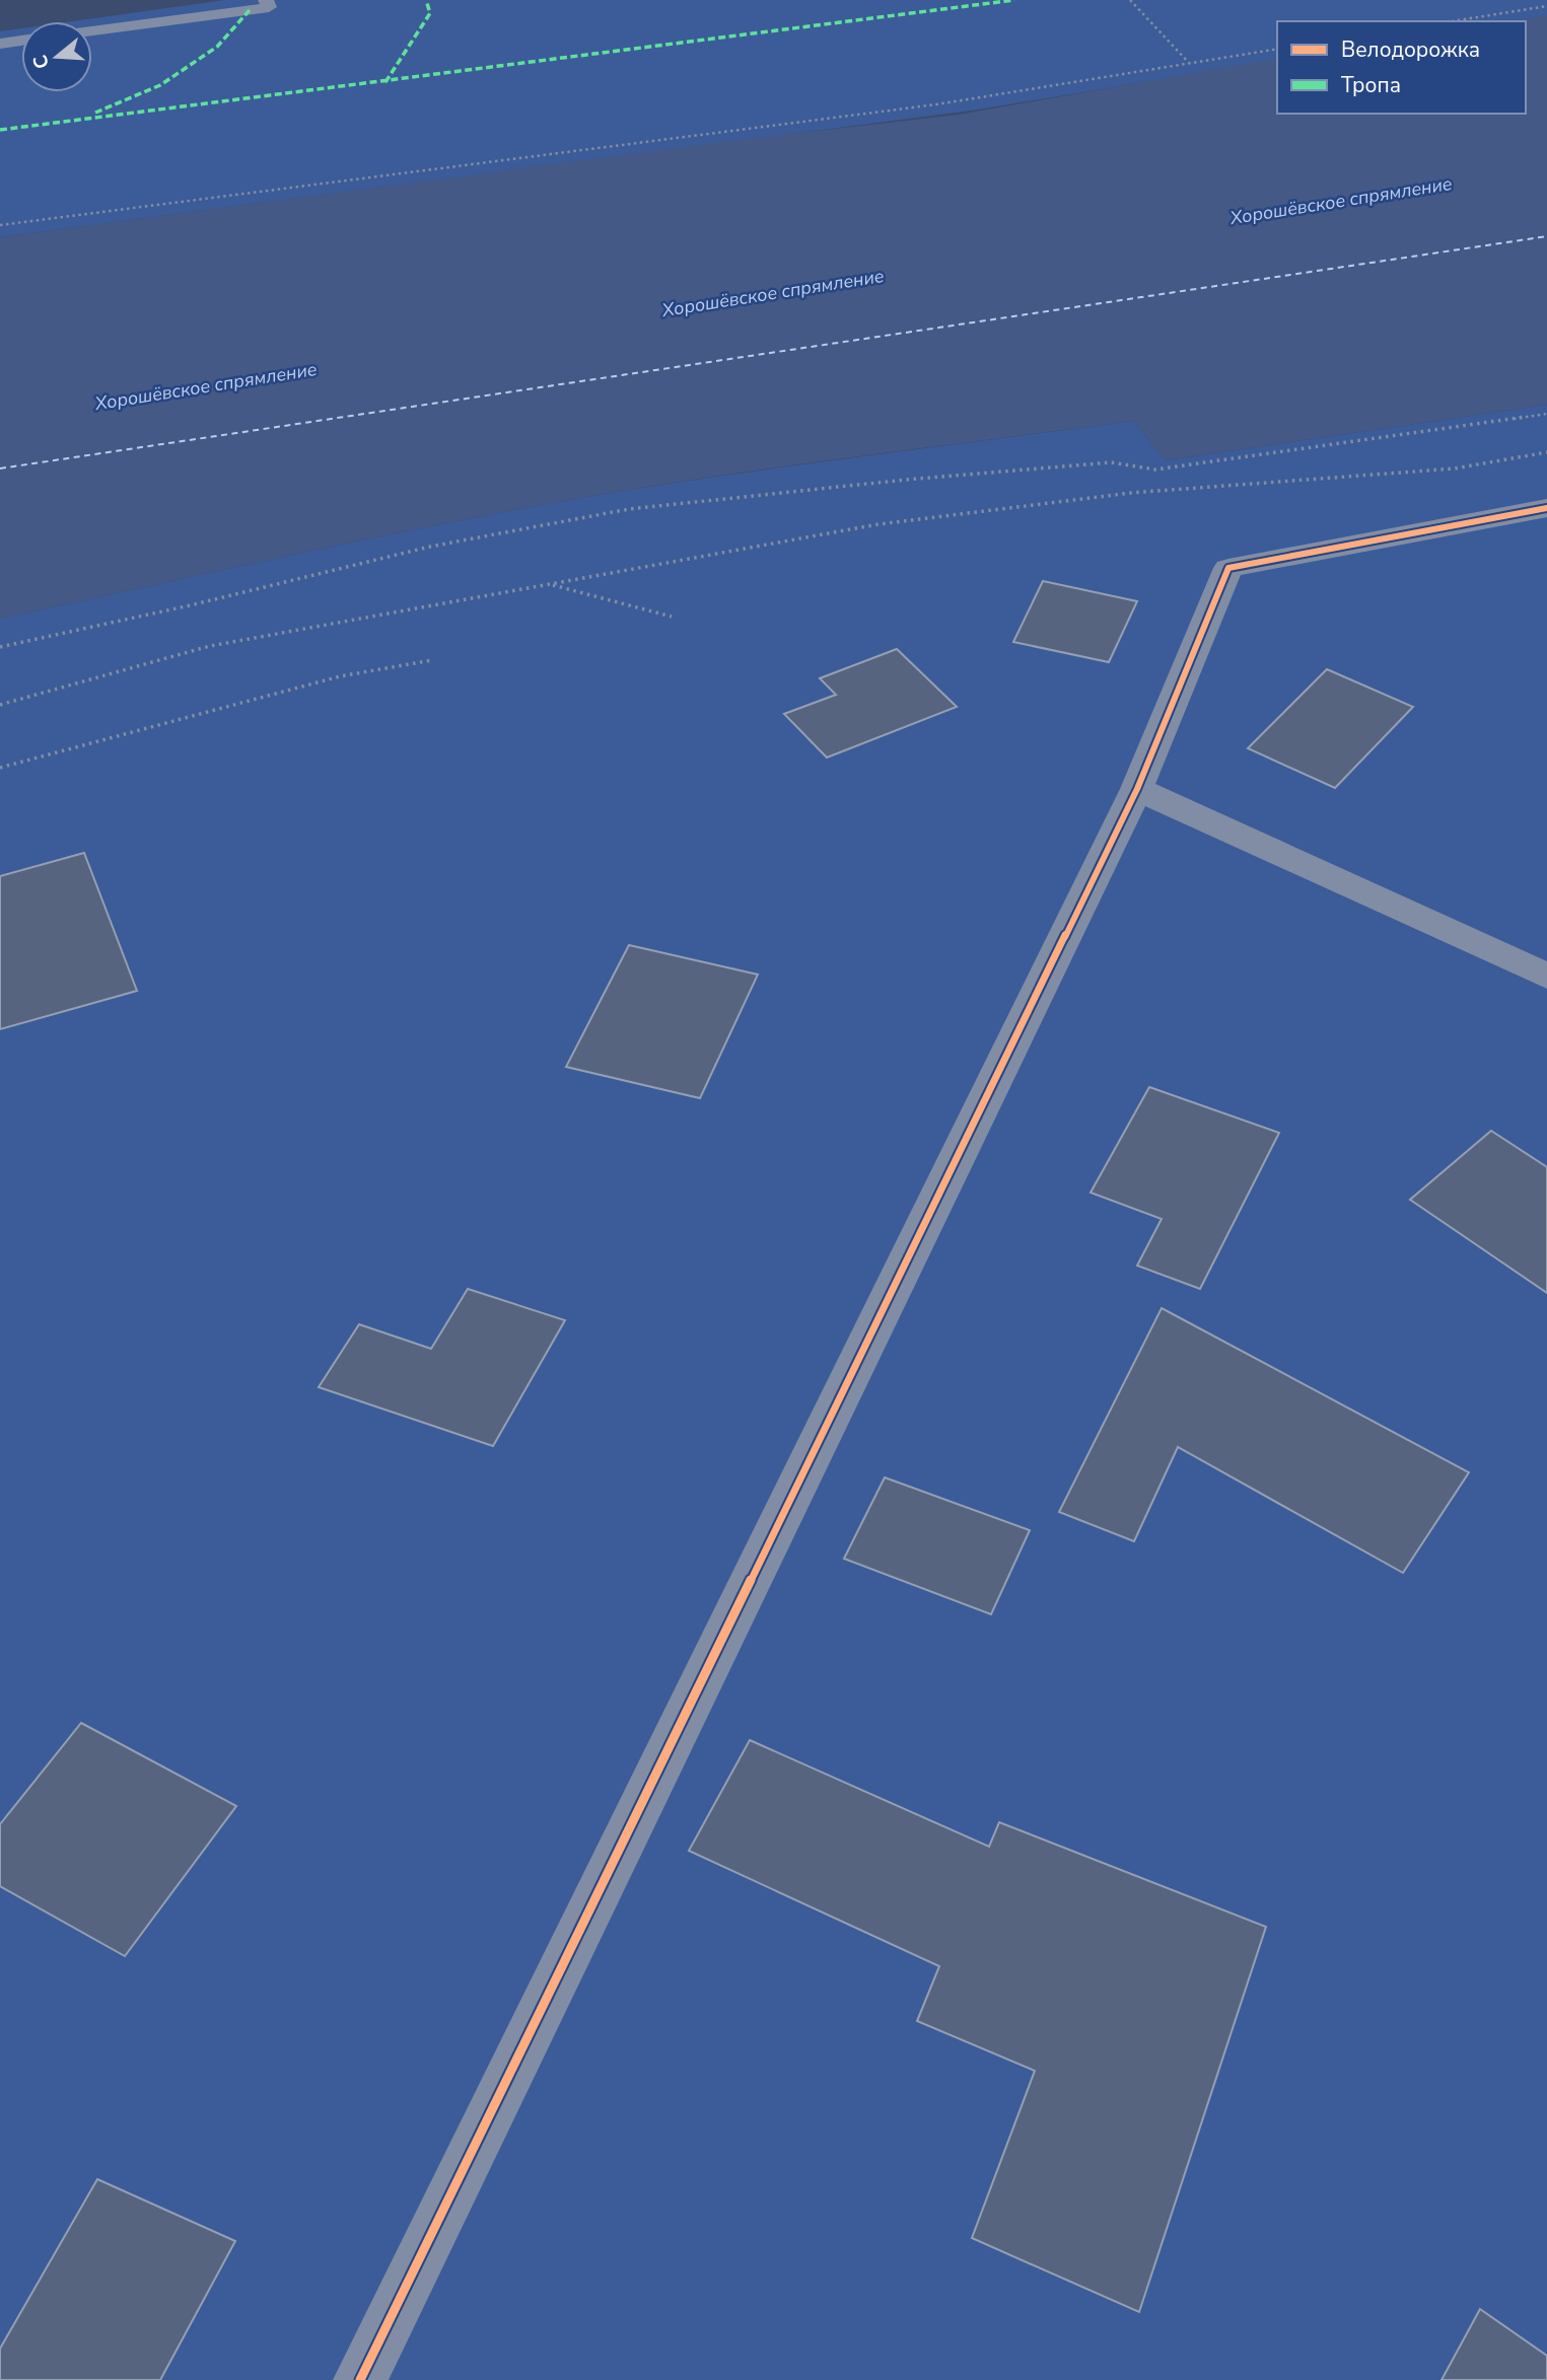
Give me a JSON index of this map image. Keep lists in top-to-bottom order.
{
  "water": ["Хорошёвское спрямление"],
  "legend": ["Велодорожка", "Тропа"],
  "north": "left"
}
